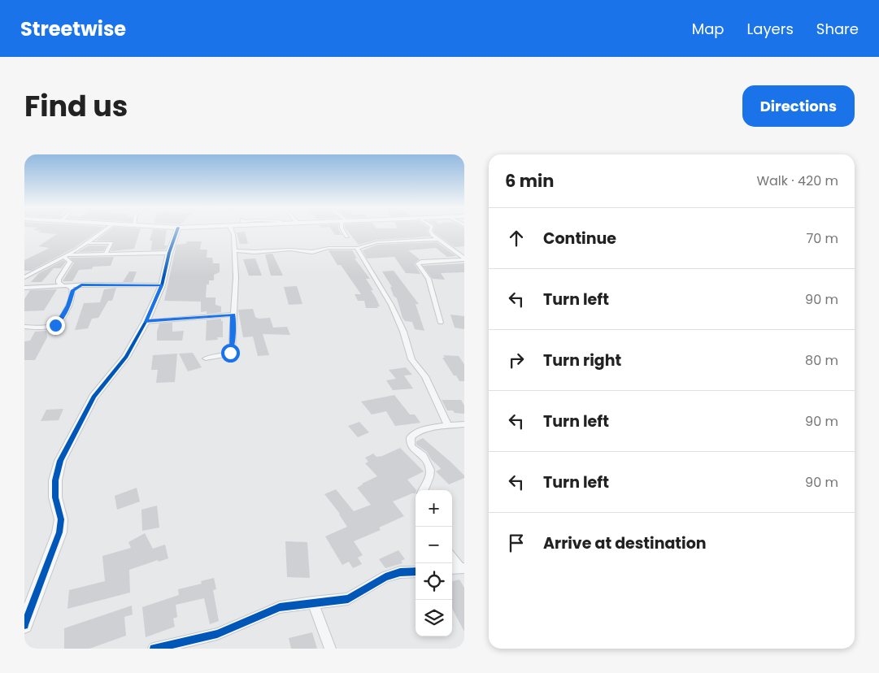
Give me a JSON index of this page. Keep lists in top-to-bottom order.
{
  "page": {
    "header": "Streetwise",
    "nav": ["Map", "Layers", "Share"],
    "title": "Find us",
    "buttons": "Directions",
    "heading": ["6 min", "Walk · 420 m"],
    "list": [
      ["Continue", "70 m"],
      ["Turn left", "90 m"],
      ["Turn right", "80 m"],
      ["Turn left", "90 m"],
      ["Turn left", "90 m"],
      "Arrive at destination"
    ],
    "map_buttons": ["+", "−"]
  }
}
